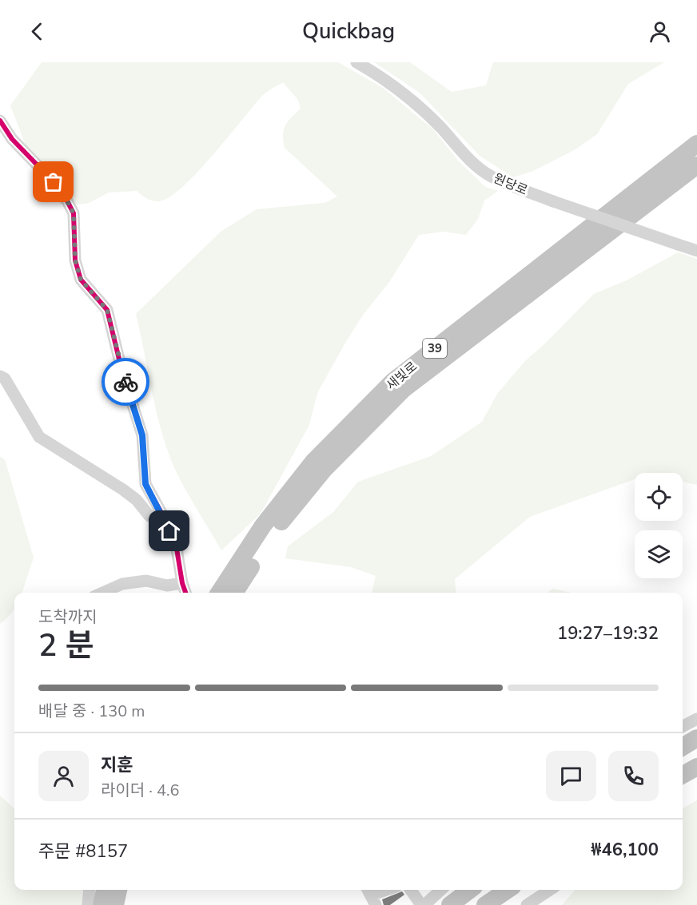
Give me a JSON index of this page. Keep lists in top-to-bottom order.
{
  "streets": {
    "highway": ["39", "새빛로"],
    "street": ["원당로"]
  },
  "page": {
    "header": "Quickbag",
    "heading": ["2 분", "도착까지", "19:27–19:32"],
    "panel": [
      "지훈",
      "라이더 · 4.6",
      "주문 #8157",
      "₩46,100"
    ],
    "bar": "배달 중 · 130 m"
  }
}
